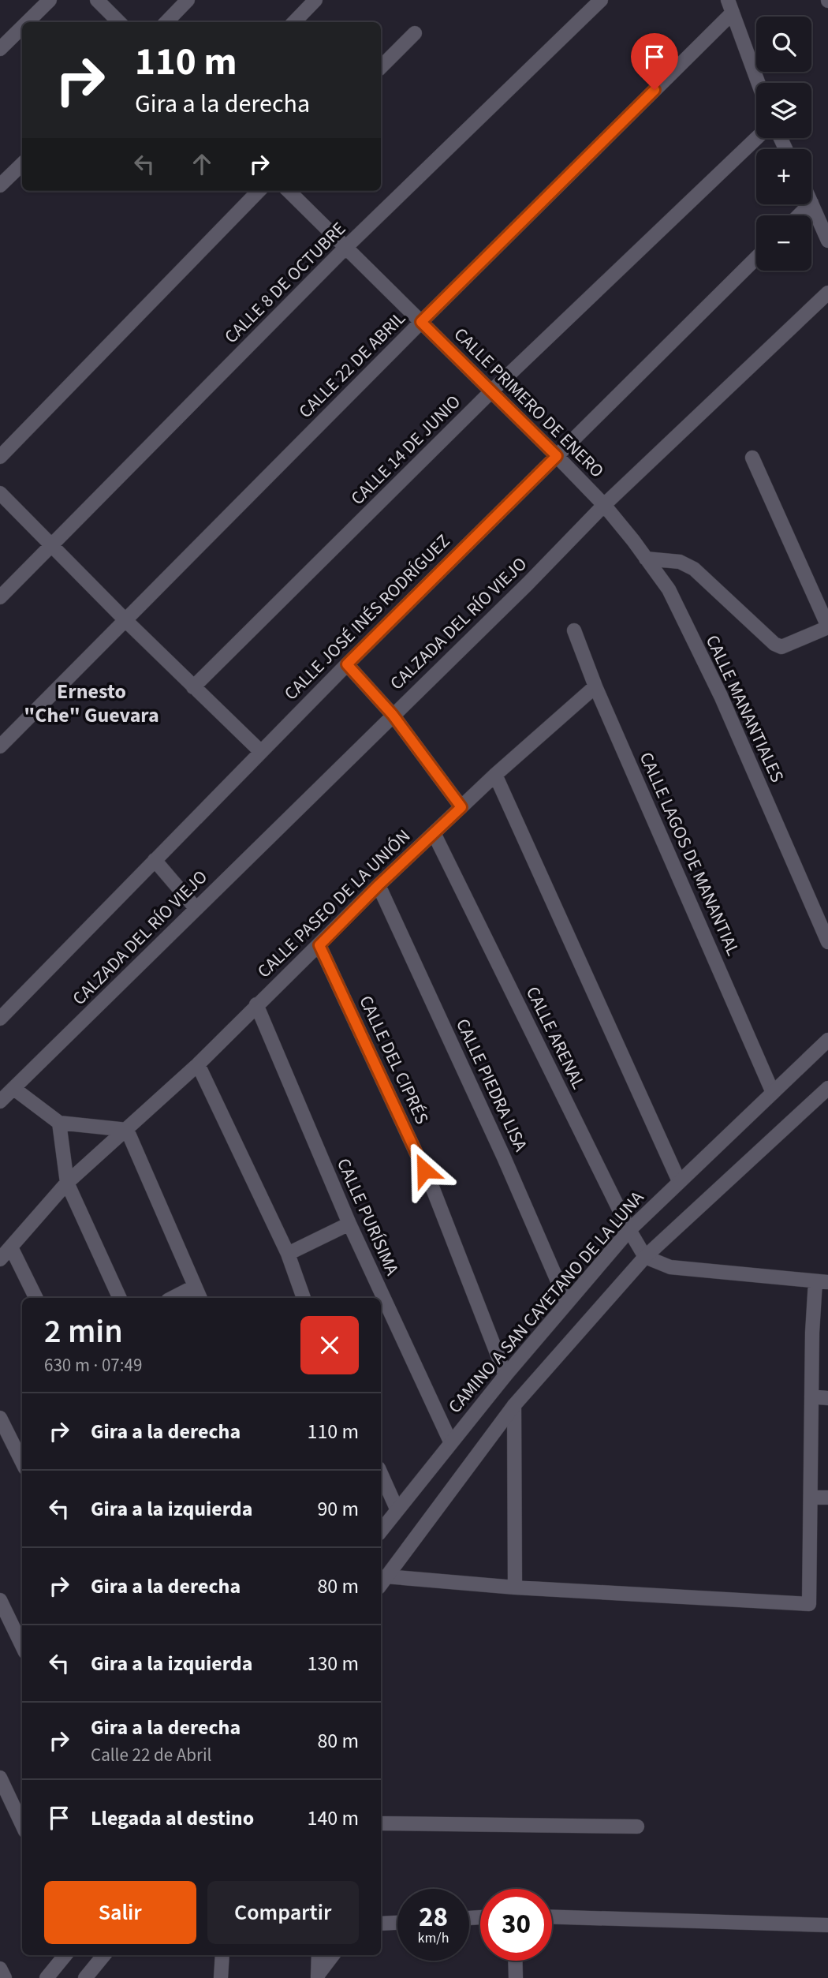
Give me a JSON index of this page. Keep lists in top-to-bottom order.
{
  "streets": {
    "street": [
      "CALLE 8 DE OCTUBRE",
      "CALLE 22 DE ABRIL",
      "CALLE PRIMERO DE ENERO",
      "CALLE 14 DE JUNIO",
      "CALLE JOSÉ INÉS RODRÍGUEZ",
      "CALZADA DEL RÍO VIEJO",
      "CALLE MANANTIALES",
      "CALLE LAGOS DE MANANTIAL",
      "CALLE PASEO DE LA UNIÓN",
      "CALLE ARENAL",
      "CALLE DEL CIPRÉS",
      "CALLE PIEDRA LISA",
      "CALLE PURÍSIMA",
      "CAMINO A SAN CAYETANO DE LA LUNA"
    ]
  },
  "crossings": [
    ["CALLE 8 DE OCTUBRE", "CALLE PRIMERO DE ENERO"],
    ["CALLE 22 DE ABRIL", "CALLE PRIMERO DE ENERO"],
    ["CALLE PRIMERO DE ENERO", "CALLE 14 DE JUNIO"],
    ["CALLE PRIMERO DE ENERO", "CALLE JOSÉ INÉS RODRÍGUEZ"],
    ["CALLE PRIMERO DE ENERO", "CALZADA DEL RÍO VIEJO"],
    ["CALLE PRIMERO DE ENERO", "CALLE MANANTIALES"],
    ["CALZADA DEL RÍO VIEJO", "CALLE MANANTIALES"],
    ["CALLE LAGOS DE MANANTIAL", "CALLE PASEO DE LA UNIÓN"],
    ["CALLE LAGOS DE MANANTIAL", "CAMINO A SAN CAYETANO DE LA LUNA"],
    ["CALLE PASEO DE LA UNIÓN", "CALLE ARENAL"],
    ["CALLE PASEO DE LA UNIÓN", "CALLE DEL CIPRÉS"],
    ["CALLE PASEO DE LA UNIÓN", "CALLE PIEDRA LISA"],
    ["CALLE PASEO DE LA UNIÓN", "CALLE PURÍSIMA"],
    ["CALLE ARENAL", "CAMINO A SAN CAYETANO DE LA LUNA"],
    ["CALLE DEL CIPRÉS", "CAMINO A SAN CAYETANO DE LA LUNA"],
    ["CALLE PIEDRA LISA", "CAMINO A SAN CAYETANO DE LA LUNA"],
    ["CALLE PURÍSIMA", "CAMINO A SAN CAYETANO DE LA LUNA"]
  ],
  "districts": ["Ernesto \"Che\" Guevara"],
  "page": {
    "map_buttons": ["+", "−"],
    "turn": ["110 m", "Gira a la derecha"],
    "heading": ["2 min", "630 m · 07:49"],
    "list": [
      {
        "name": "Gira a la derecha",
        "value": "110 m"
      },
      {
        "name": "Gira a la izquierda",
        "value": "90 m"
      },
      {
        "name": "Gira a la derecha",
        "value": "80 m"
      },
      {
        "name": "Gira a la izquierda",
        "value": "130 m"
      },
      {
        "name": "Gira a la derecha",
        "note": "Calle 22 de Abril",
        "value": "80 m"
      },
      {
        "name": "Llegada al destino",
        "value": "140 m"
      }
    ],
    "buttons": ["Salir", "Compartir"],
    "speed": "28 km/h",
    "limit": "30"
  }
}
